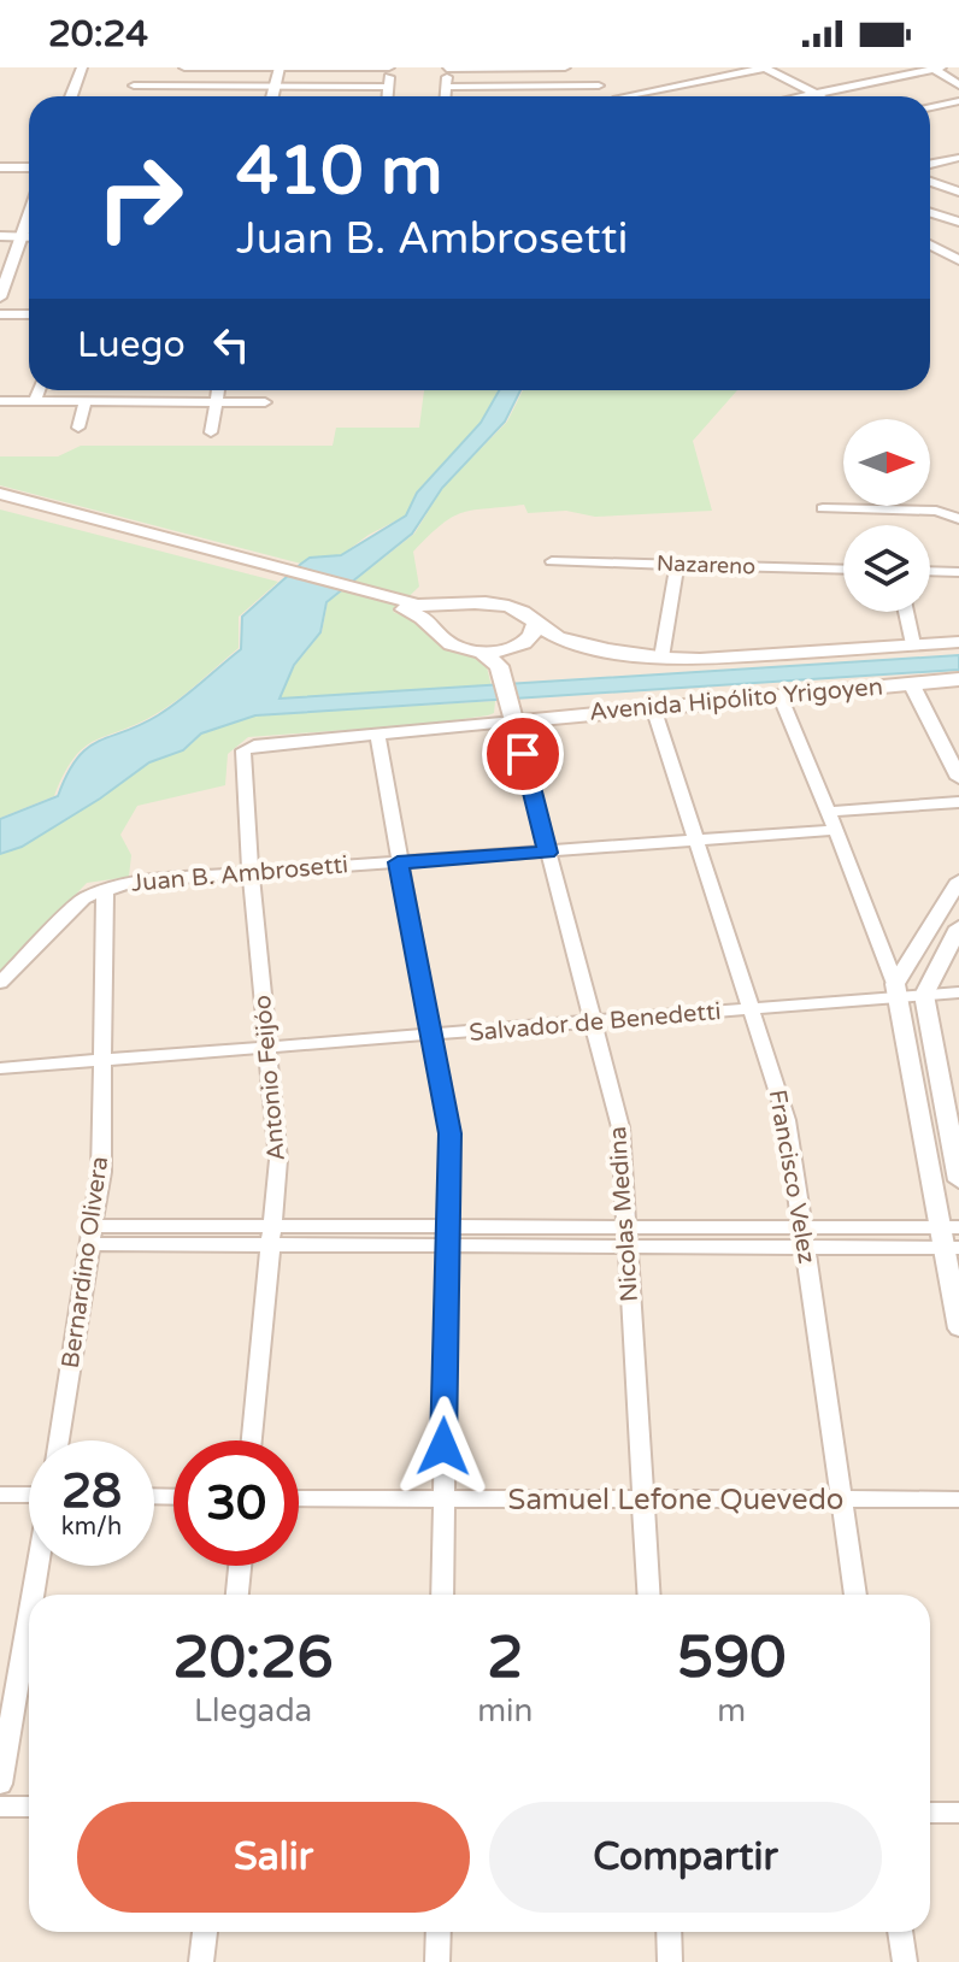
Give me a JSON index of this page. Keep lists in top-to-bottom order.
{
  "streets": {
    "main road": ["Avenida Hipólito Yrigoyen"],
    "street": [
      "Nazareno",
      "Juan B. Ambrosetti",
      "Salvador de Benedetti",
      "Antonio Feijóo",
      "Francisco Velez",
      "Nicolas Medina",
      "Bernardino Olivera",
      "Samuel Lefone Quevedo"
    ]
  },
  "crossings": [
    ["Avenida Hipólito Yrigoyen", "Francisco Velez"],
    ["Avenida Hipólito Yrigoyen", "Nicolas Medina"],
    ["Juan B. Ambrosetti", "Antonio Feijóo"],
    ["Juan B. Ambrosetti", "Francisco Velez"],
    ["Juan B. Ambrosetti", "Nicolas Medina"],
    ["Juan B. Ambrosetti", "Bernardino Olivera"],
    ["Salvador de Benedetti", "Antonio Feijóo"],
    ["Salvador de Benedetti", "Francisco Velez"],
    ["Salvador de Benedetti", "Nicolas Medina"],
    ["Salvador de Benedetti", "Bernardino Olivera"],
    ["Francisco Velez", "Samuel Lefone Quevedo"],
    ["Nicolas Medina", "Samuel Lefone Quevedo"]
  ],
  "north": "right",
  "page": {
    "status": "20:24",
    "turn": ["410 m", "Juan B. Ambrosetti"],
    "then": "Luego",
    "speed": "28 km/h",
    "limit": "30",
    "eta": [
      "20:26",
      "Llegada",
      "2",
      "min",
      "590",
      "m"
    ],
    "buttons": ["Salir", "Compartir"]
  }
}
